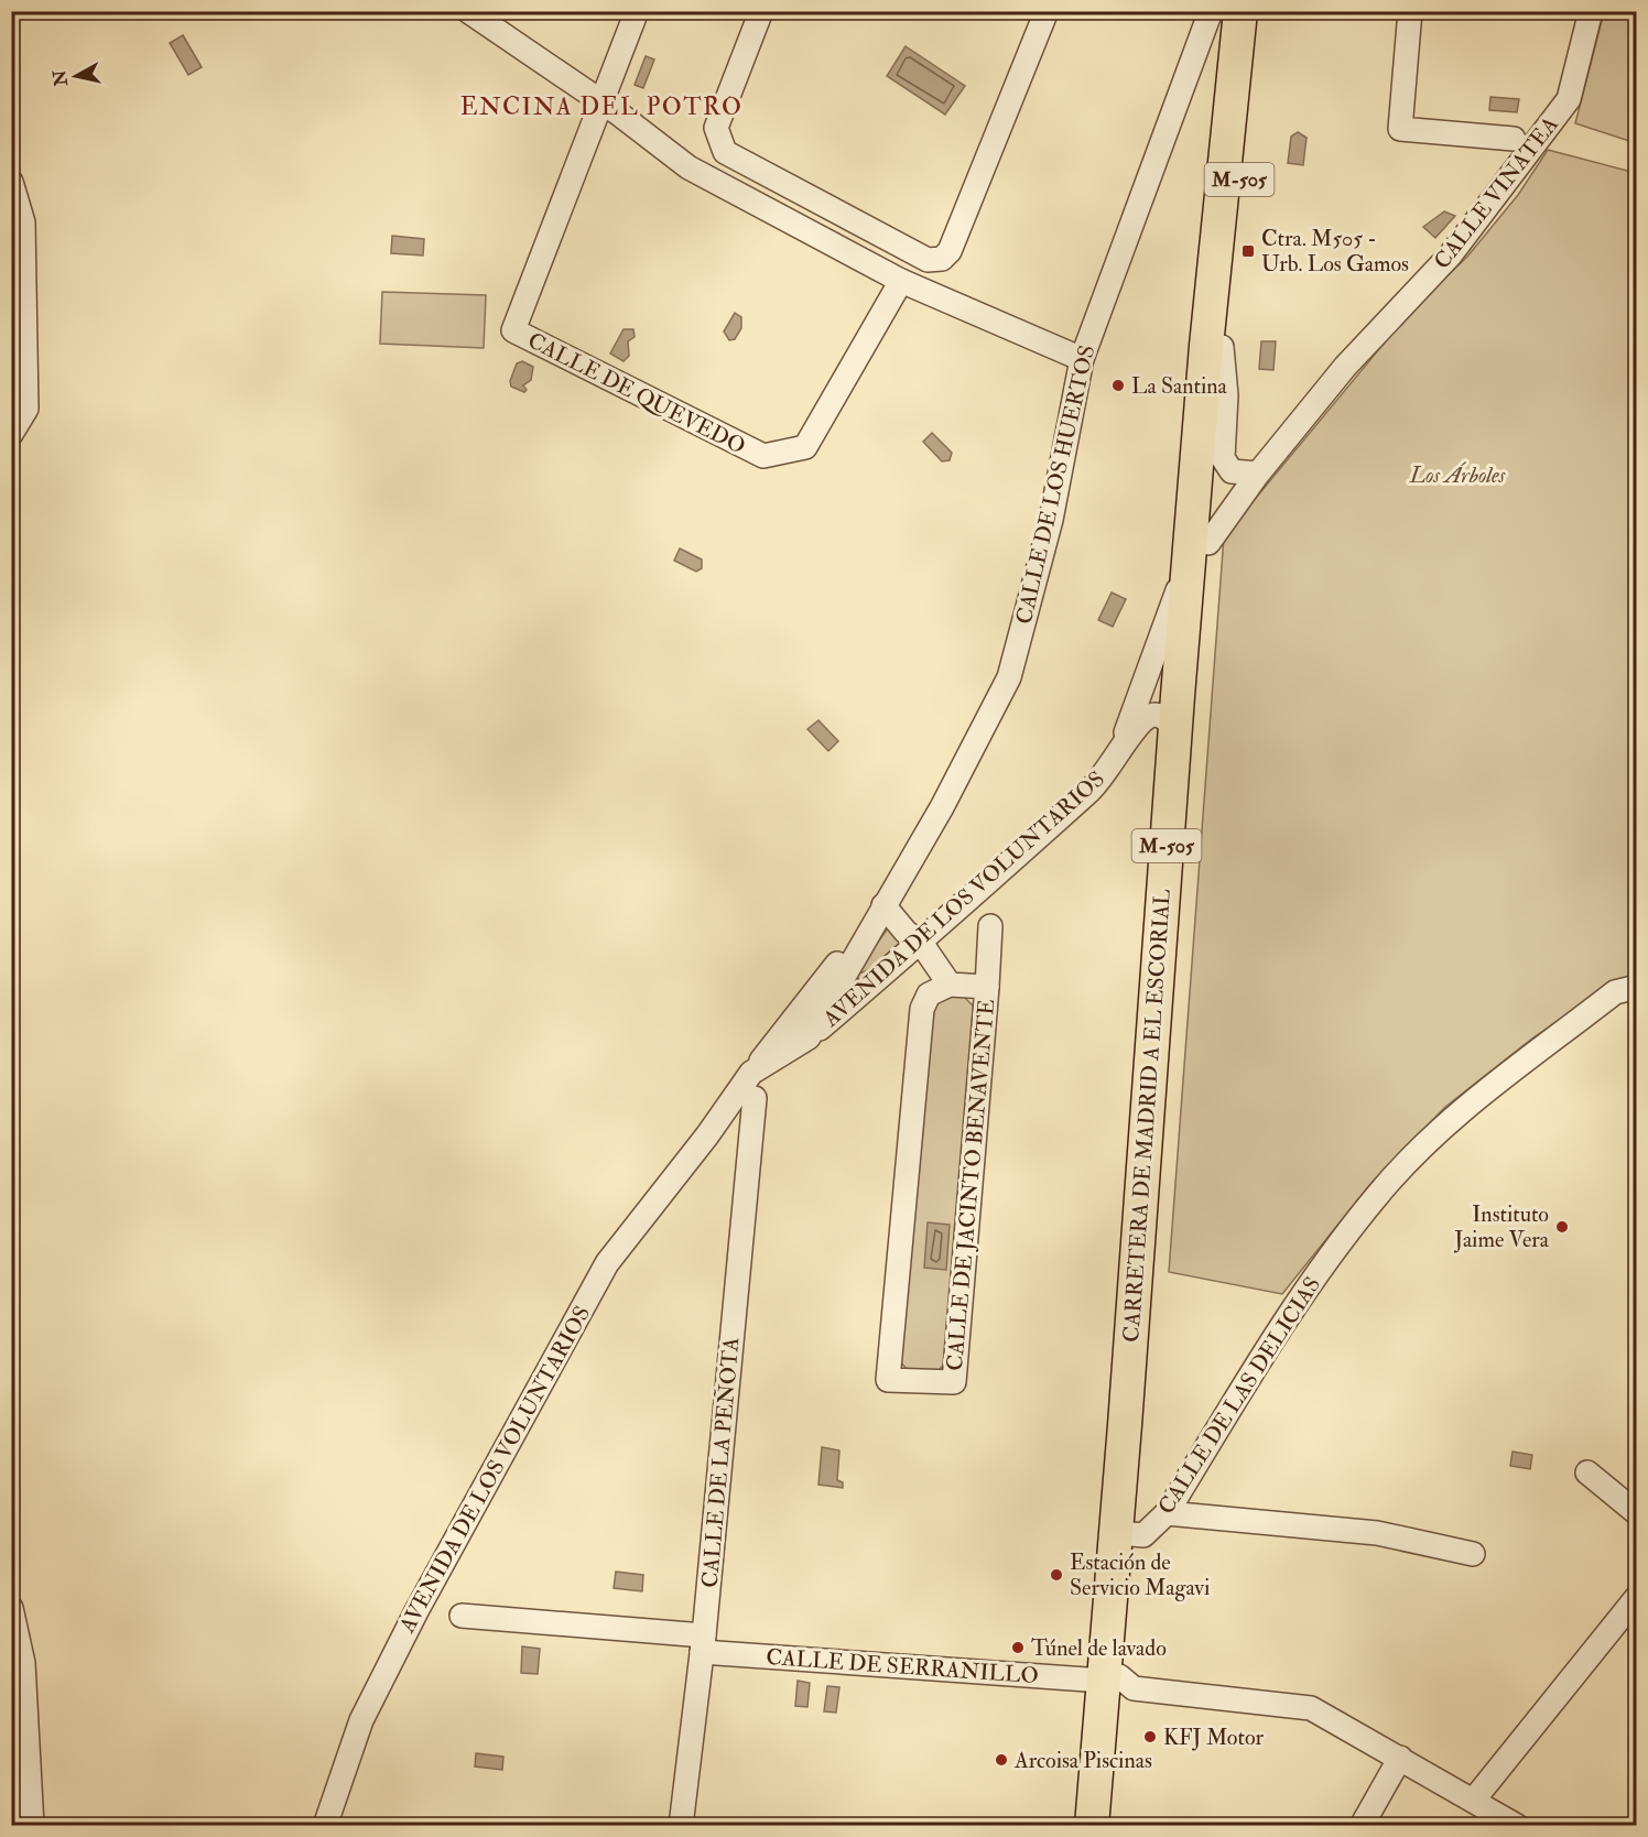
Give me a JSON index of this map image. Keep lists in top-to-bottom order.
{
  "streets": {
    "highway": ["M-505", "CARRETERA DE MADRID A EL ESCORIAL"],
    "street": [
      "CALLE VINATEA",
      "CALLE DE QUEVEDO",
      "CALLE DE LOS HUERTOS",
      "AVENIDA DE LOS VOLUNTARIOS",
      "CALLE DE JACINTO BENAVENTE",
      "CALLE DE LAS DELICIAS",
      "CALLE DE LA PEÑOTA",
      "CALLE DE SERRANILLO"
    ]
  },
  "crossings": [
    ["CALLE VINATEA", "AVENIDA DE LOS VOLUNTARIOS"],
    ["CALLE VINATEA", "CARRETERA DE MADRID A EL ESCORIAL"],
    ["CALLE DE LOS HUERTOS", "AVENIDA DE LOS VOLUNTARIOS"],
    ["CALLE DE LOS HUERTOS", "CALLE DE JACINTO BENAVENTE"],
    ["AVENIDA DE LOS VOLUNTARIOS", "CARRETERA DE MADRID A EL ESCORIAL"],
    ["AVENIDA DE LOS VOLUNTARIOS", "CALLE DE JACINTO BENAVENTE"],
    ["AVENIDA DE LOS VOLUNTARIOS", "CALLE DE LA PEÑOTA"],
    ["CARRETERA DE MADRID A EL ESCORIAL", "CALLE DE LAS DELICIAS"],
    ["CARRETERA DE MADRID A EL ESCORIAL", "CALLE DE SERRANILLO"],
    ["CALLE DE LA PEÑOTA", "CALLE DE SERRANILLO"]
  ],
  "districts": ["ENCINA DEL POTRO"],
  "parks": ["Los Árboles"],
  "places": {
    "transit": ["Ctra. M505 - Urb. Los Gamos"],
    "other": [
      "La Santina",
      "Instituto Jaime Vera",
      "Estación de Servicio Magavi",
      "Túnel de lavado",
      "KFJ Motor",
      "Arcoisa Piscinas"
    ]
  },
  "north": "left"
}
